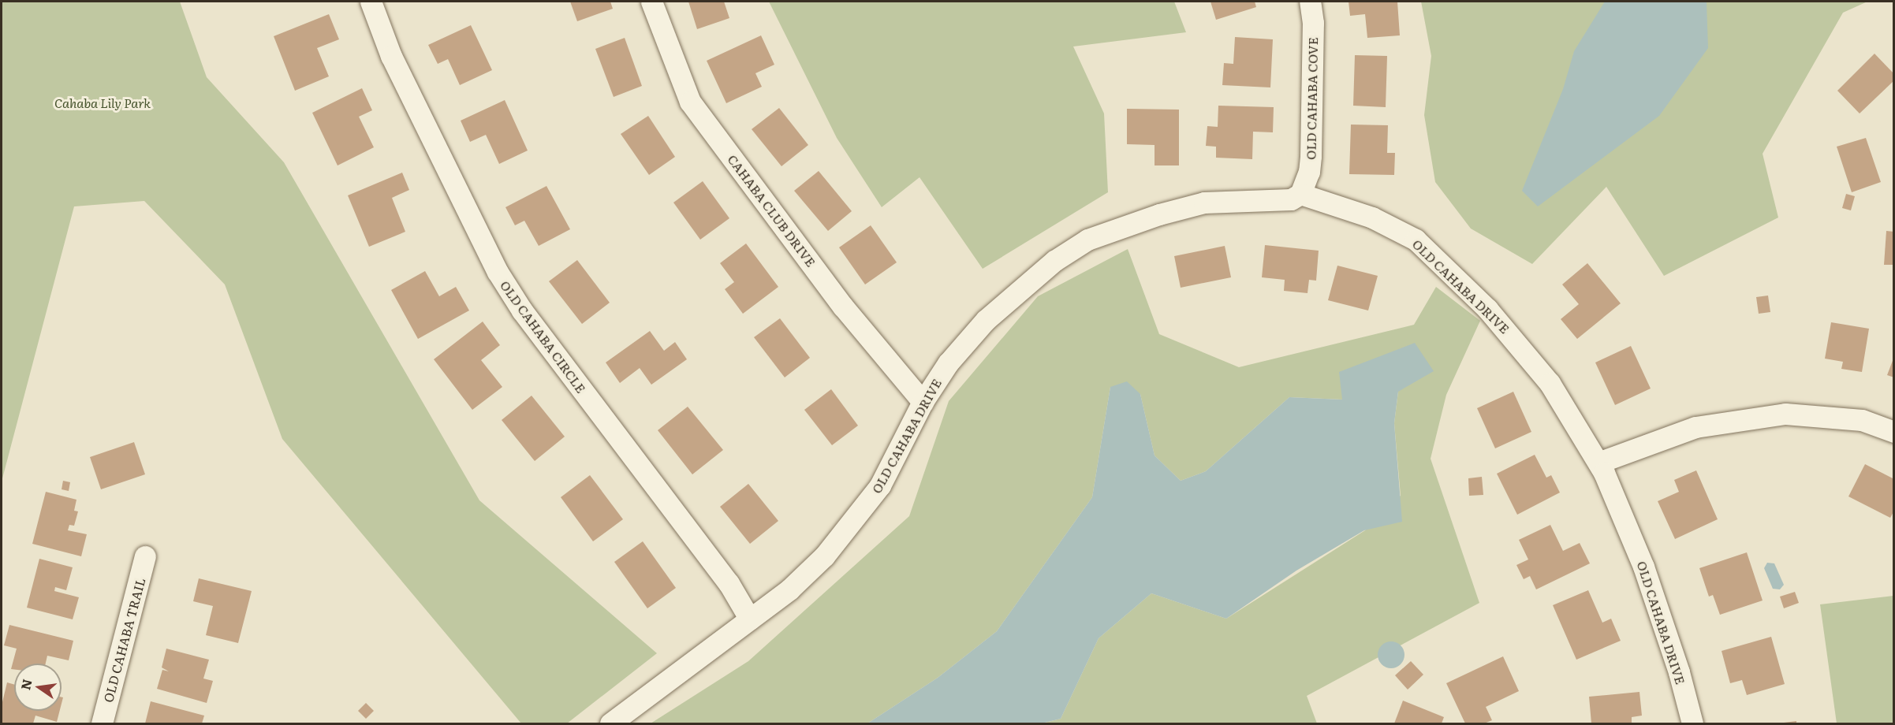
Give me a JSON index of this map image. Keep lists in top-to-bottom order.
{
  "streets": {
    "street": [
      "OLD CAHABA COVE",
      "CAHABA CLUB DRIVE",
      "OLD CAHABA DRIVE",
      "OLD CAHABA CIRCLE",
      "OLD CAHABA TRAIL"
    ]
  },
  "crossings": [
    ["OLD CAHABA COVE", "OLD CAHABA DRIVE"],
    ["CAHABA CLUB DRIVE", "OLD CAHABA DRIVE"],
    ["OLD CAHABA DRIVE", "OLD CAHABA CIRCLE"]
  ],
  "parks": ["Cahaba Lily Park"],
  "north": "left"
}
